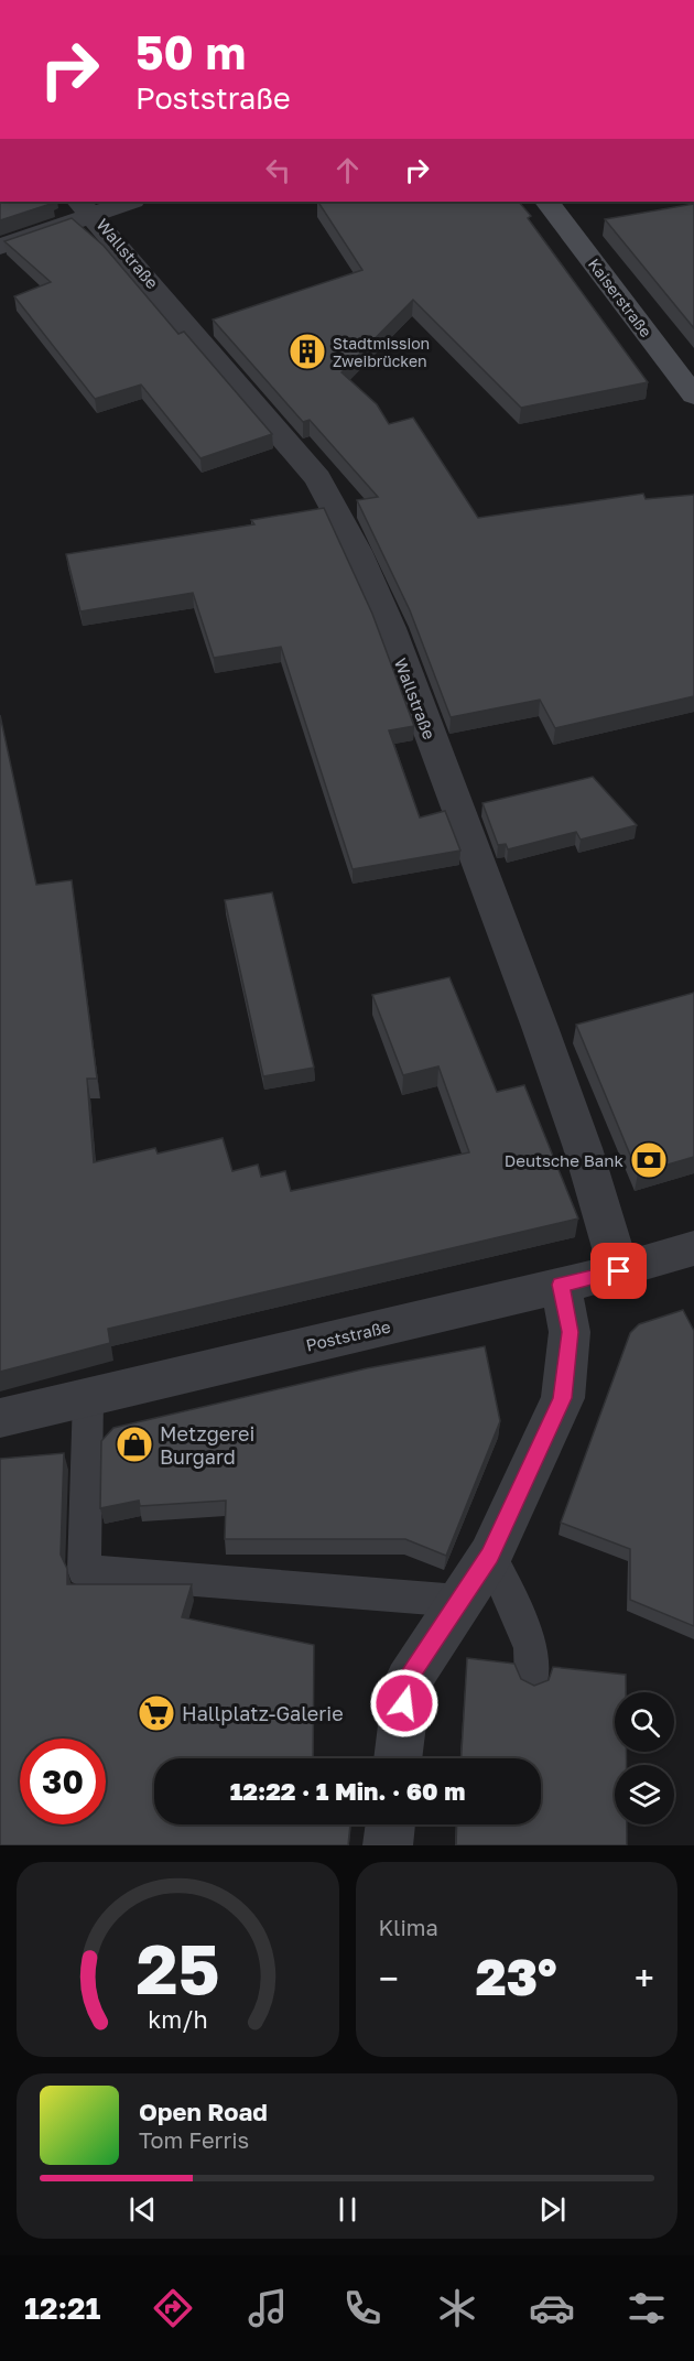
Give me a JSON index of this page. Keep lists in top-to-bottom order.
{
  "streets": {
    "street": ["Wallstraße", "Kaiserstraße", "Poststraße"]
  },
  "crossings": [
    ["Wallstraße", "Poststraße"]
  ],
  "places": {
    "building": ["Stadtmission Zweibrücken"],
    "bank": ["Deutsche Bank"],
    "shop": ["Metzgerei Burgard"],
    "supermarket": ["Hallplatz-Galerie"]
  },
  "page": {
    "turn": ["50 m", "Poststraße"],
    "limit": "30",
    "trip": "12:22 · 1 Min. · 60 m",
    "tile": "Klima",
    "heat": ["−", "23°", "+"],
    "song": ["Open Road", "Tom Ferris"],
    "tabs": "12:21",
    "gauge": ["25", "km/h"]
  }
}
